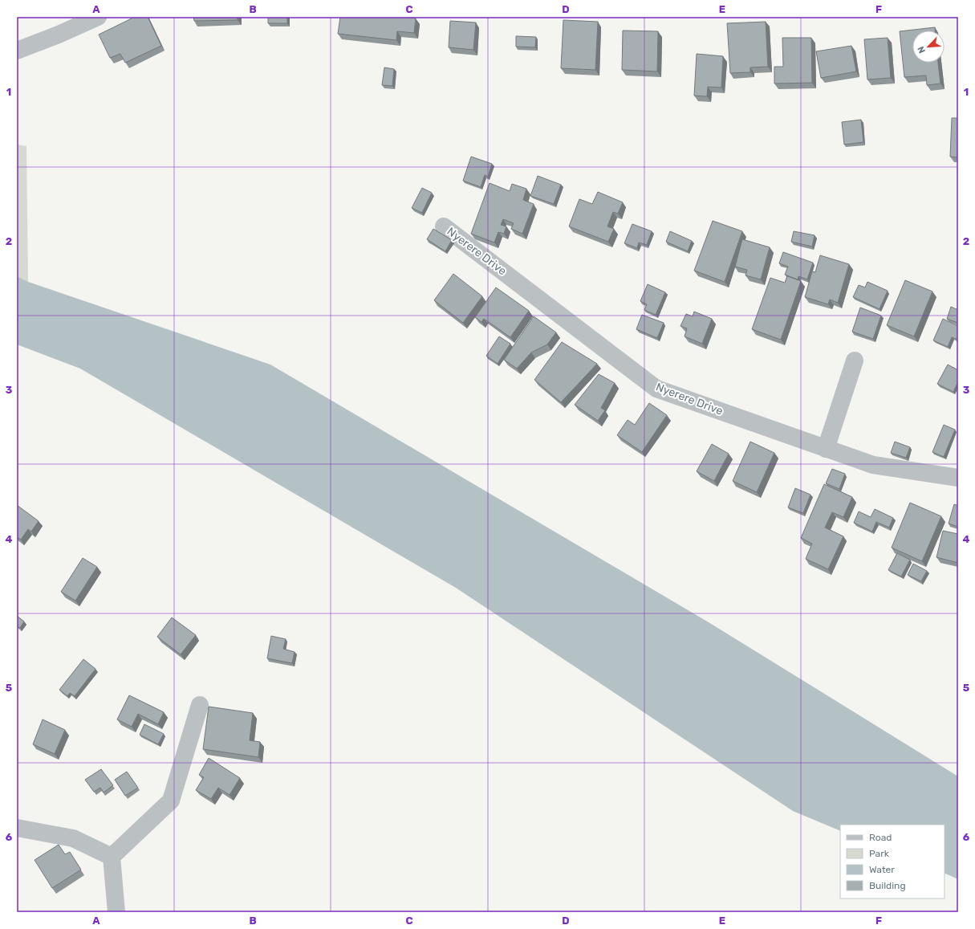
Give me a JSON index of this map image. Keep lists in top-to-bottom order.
{
  "streets": {
    "street": ["Nyerere Drive"]
  },
  "legend": [
    "Road",
    "Park",
    "Water",
    "Building"
  ],
  "north": "bottom left",
  "grid": {
    "columns": [
      "A",
      "B",
      "C",
      "D",
      "E",
      "F"
    ],
    "rows": [
      "1",
      "2",
      "3",
      "4",
      "5",
      "6"
    ]
  }
}
